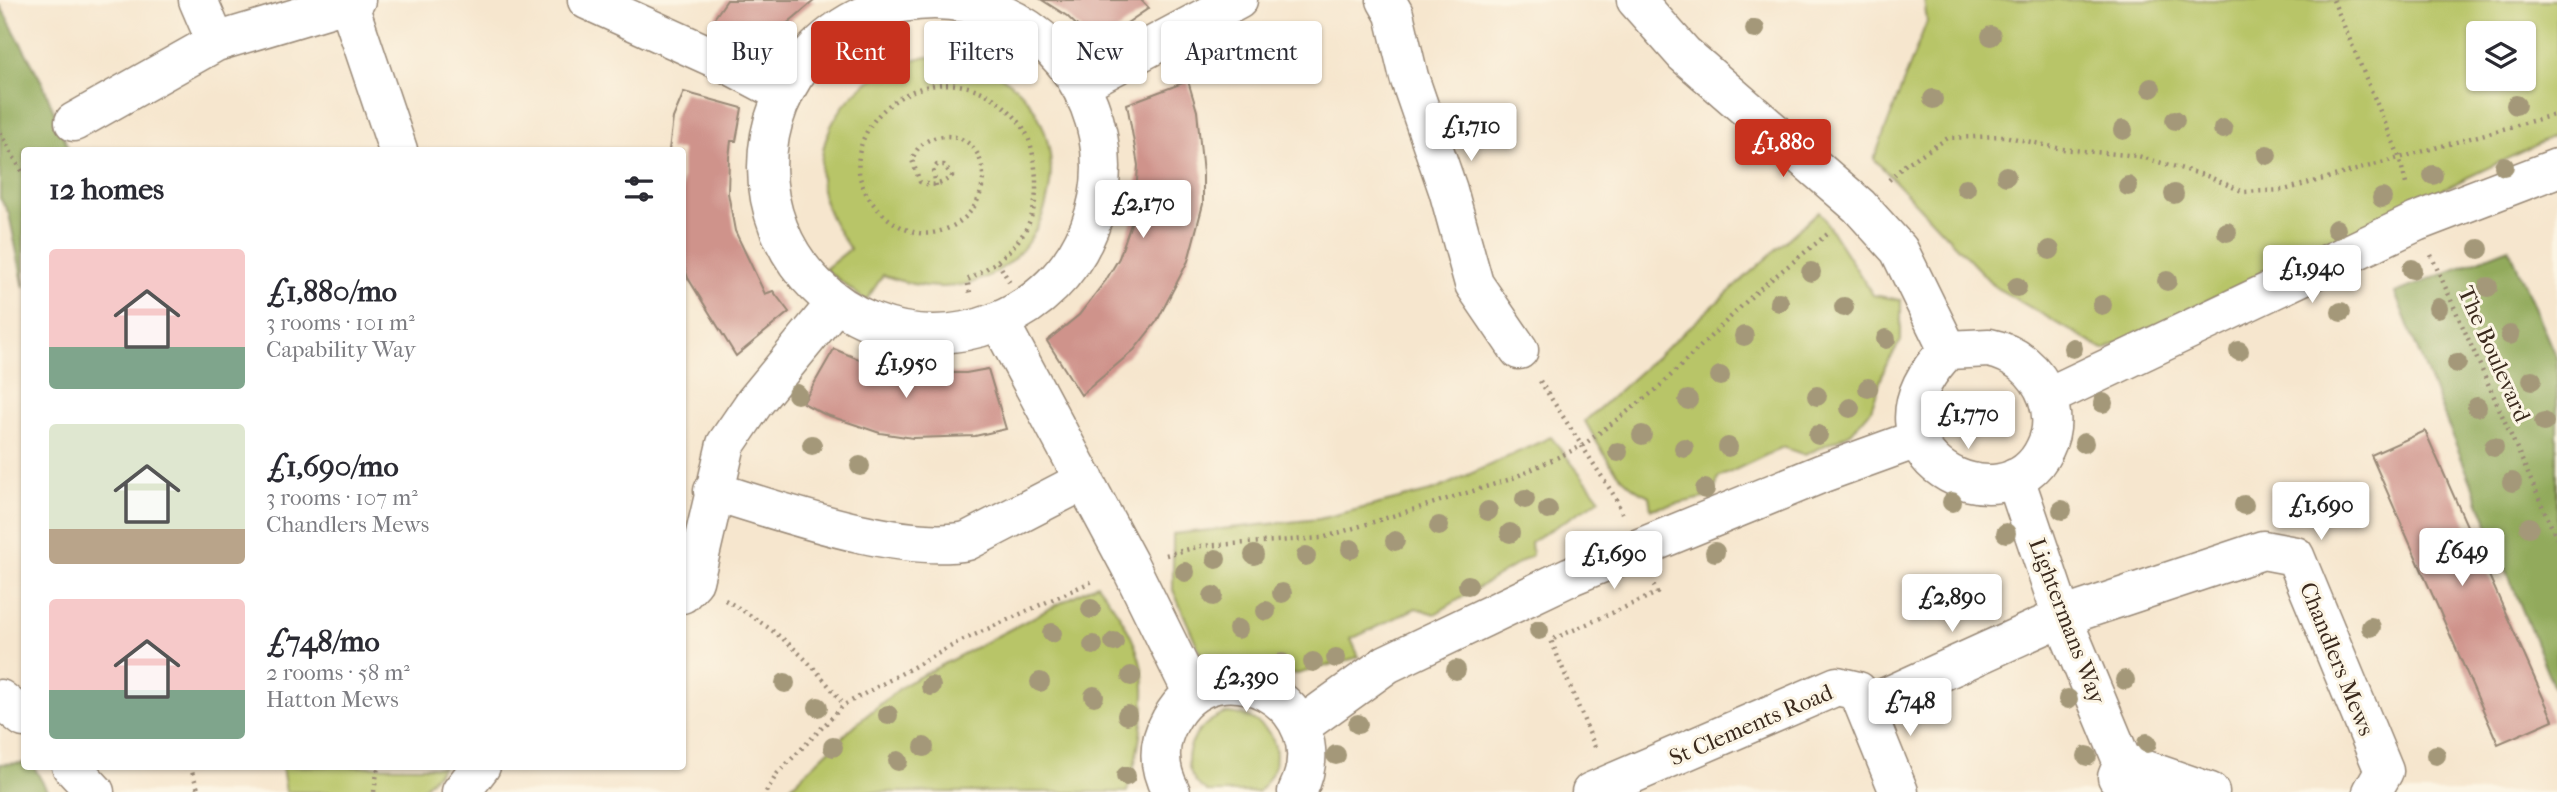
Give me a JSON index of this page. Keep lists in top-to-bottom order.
{
  "streets": {
    "street": ["Lightermans Way", "Chandlers Mews", "St Clements Road"],
    "path": ["The Boulevard"]
  },
  "crossings": [
    ["Lightermans Way", "Chandlers Mews"]
  ],
  "page": {
    "chip": [
      "Buy",
      "Rent",
      "Filters",
      "New",
      "Apartment"
    ],
    "price": [
      "£1,710",
      "£1,880",
      "£2,170",
      "£1,940",
      "£1,950",
      "£1,770",
      "£1,690",
      "£649",
      "£1,690",
      "£2,890",
      "£2,390",
      "£748"
    ],
    "heading": "12 homes",
    "list": [
      {
        "name": "£1,880/mo",
        "note": "3 rooms · 101 m² · Capability Way"
      },
      {
        "name": "£1,690/mo",
        "note": "3 rooms · 107 m² · Chandlers Mews"
      },
      {
        "name": "£748/mo",
        "note": "2 rooms · 58 m² · Hatton Mews"
      }
    ]
  }
}
